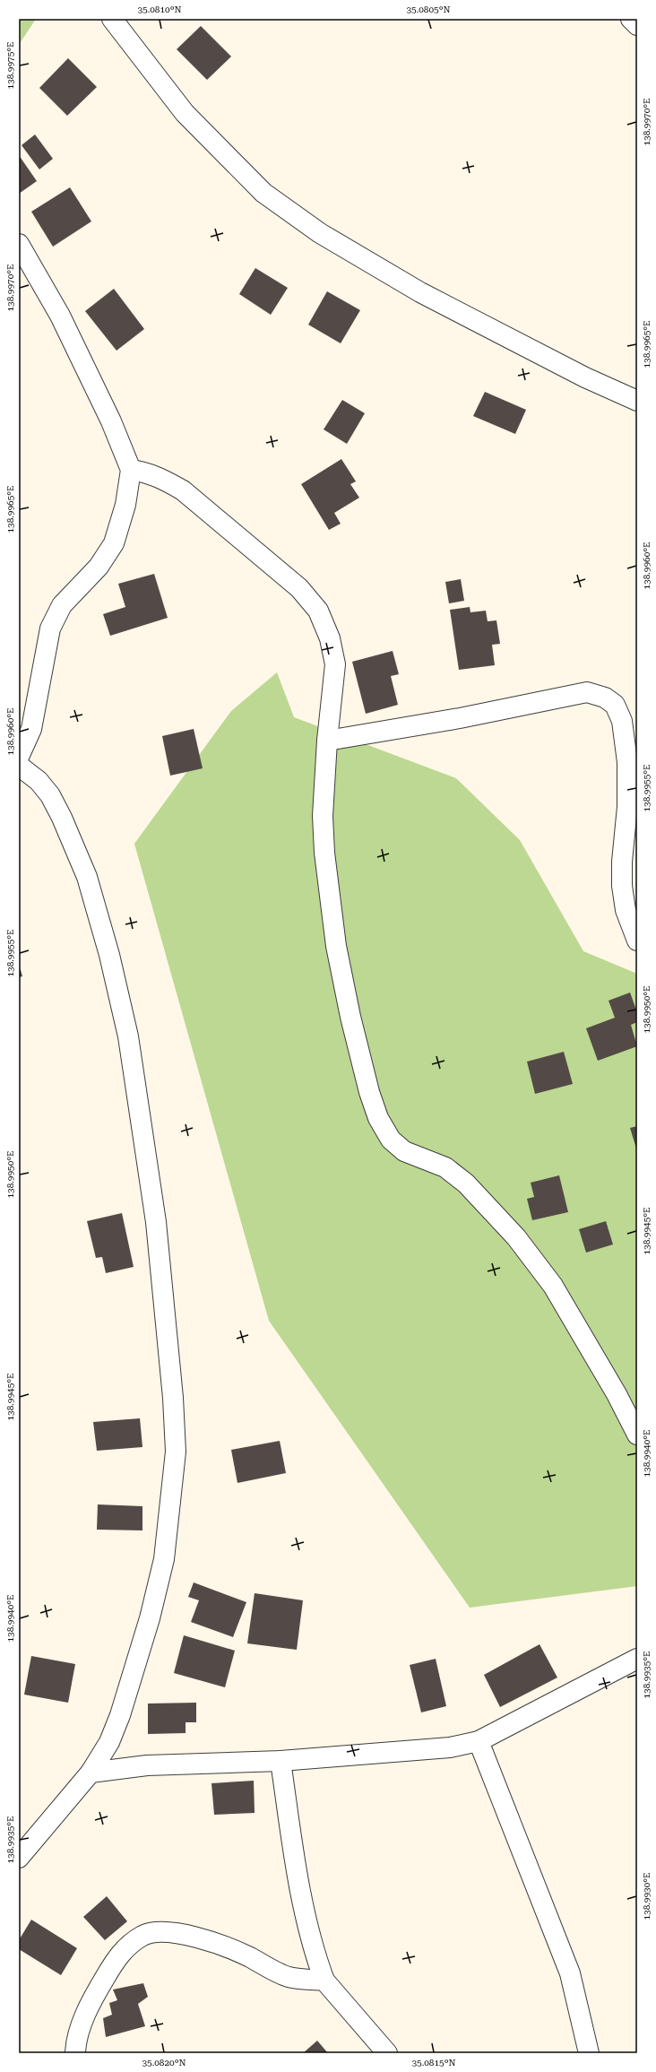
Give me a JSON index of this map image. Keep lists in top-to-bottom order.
{
  "coordinates": [
    "35.0810°N",
    "35.0805°N",
    "138.9975°E",
    "138.9970°E",
    "138.9965°E",
    "138.9960°E",
    "138.9955°E",
    "138.9950°E",
    "138.9945°E",
    "138.9940°E",
    "138.9935°E",
    "138.9930°E",
    "35.0820°N",
    "35.0815°N"
  ]
}
